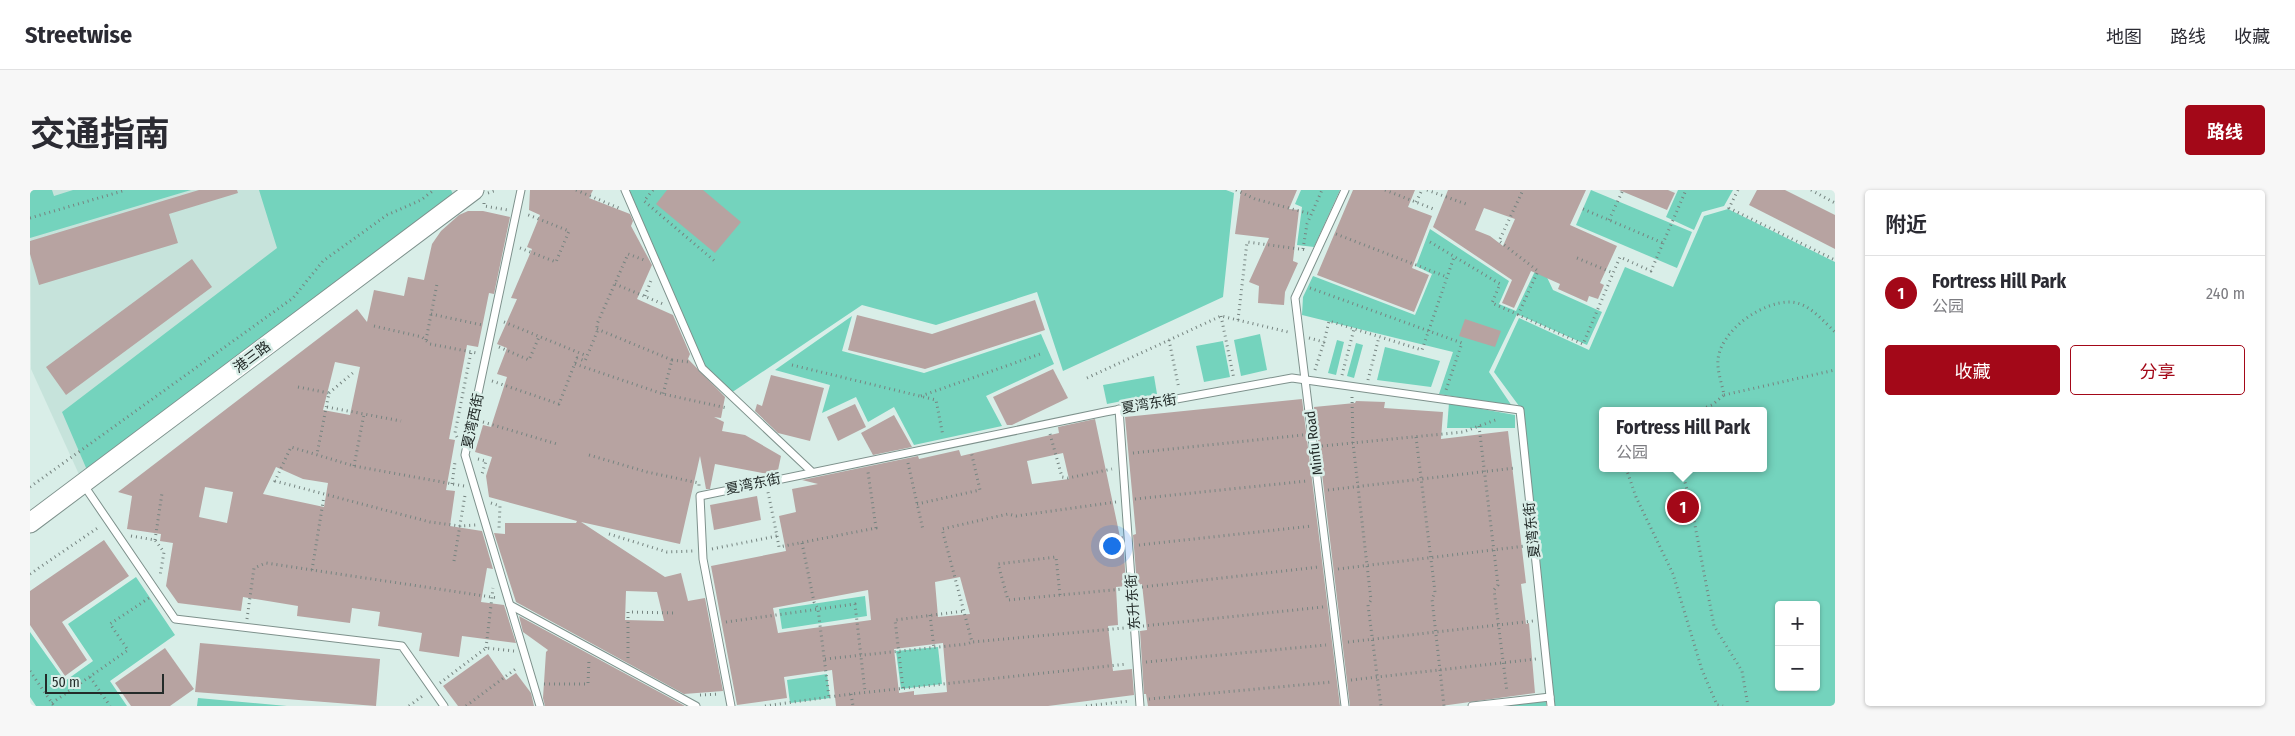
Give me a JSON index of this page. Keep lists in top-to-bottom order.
{
  "streets": {
    "main road": ["港三路"],
    "lane": [
      "夏湾东街",
      "夏湾西街",
      "Minfu Road",
      "东升东街"
    ]
  },
  "crossings": [
    ["夏湾东街", "Minfu Road"],
    ["夏湾东街", "东升东街"]
  ],
  "scale_bar": "50 m",
  "page": {
    "header": "Streetwise",
    "nav": ["地图", "路线", "收藏"],
    "title": "交通指南",
    "buttons": [
      "路线",
      ["收藏", "分享"]
    ],
    "heading": "附近",
    "list": [
      {
        "mark": "1",
        "name": "Fortress Hill Park",
        "note": "公园",
        "value": "240 m"
      }
    ],
    "popup": ["Fortress Hill Park", "公园"],
    "pins": "1",
    "map_buttons": ["+", "−"],
    "scale": "50 m"
  }
}
